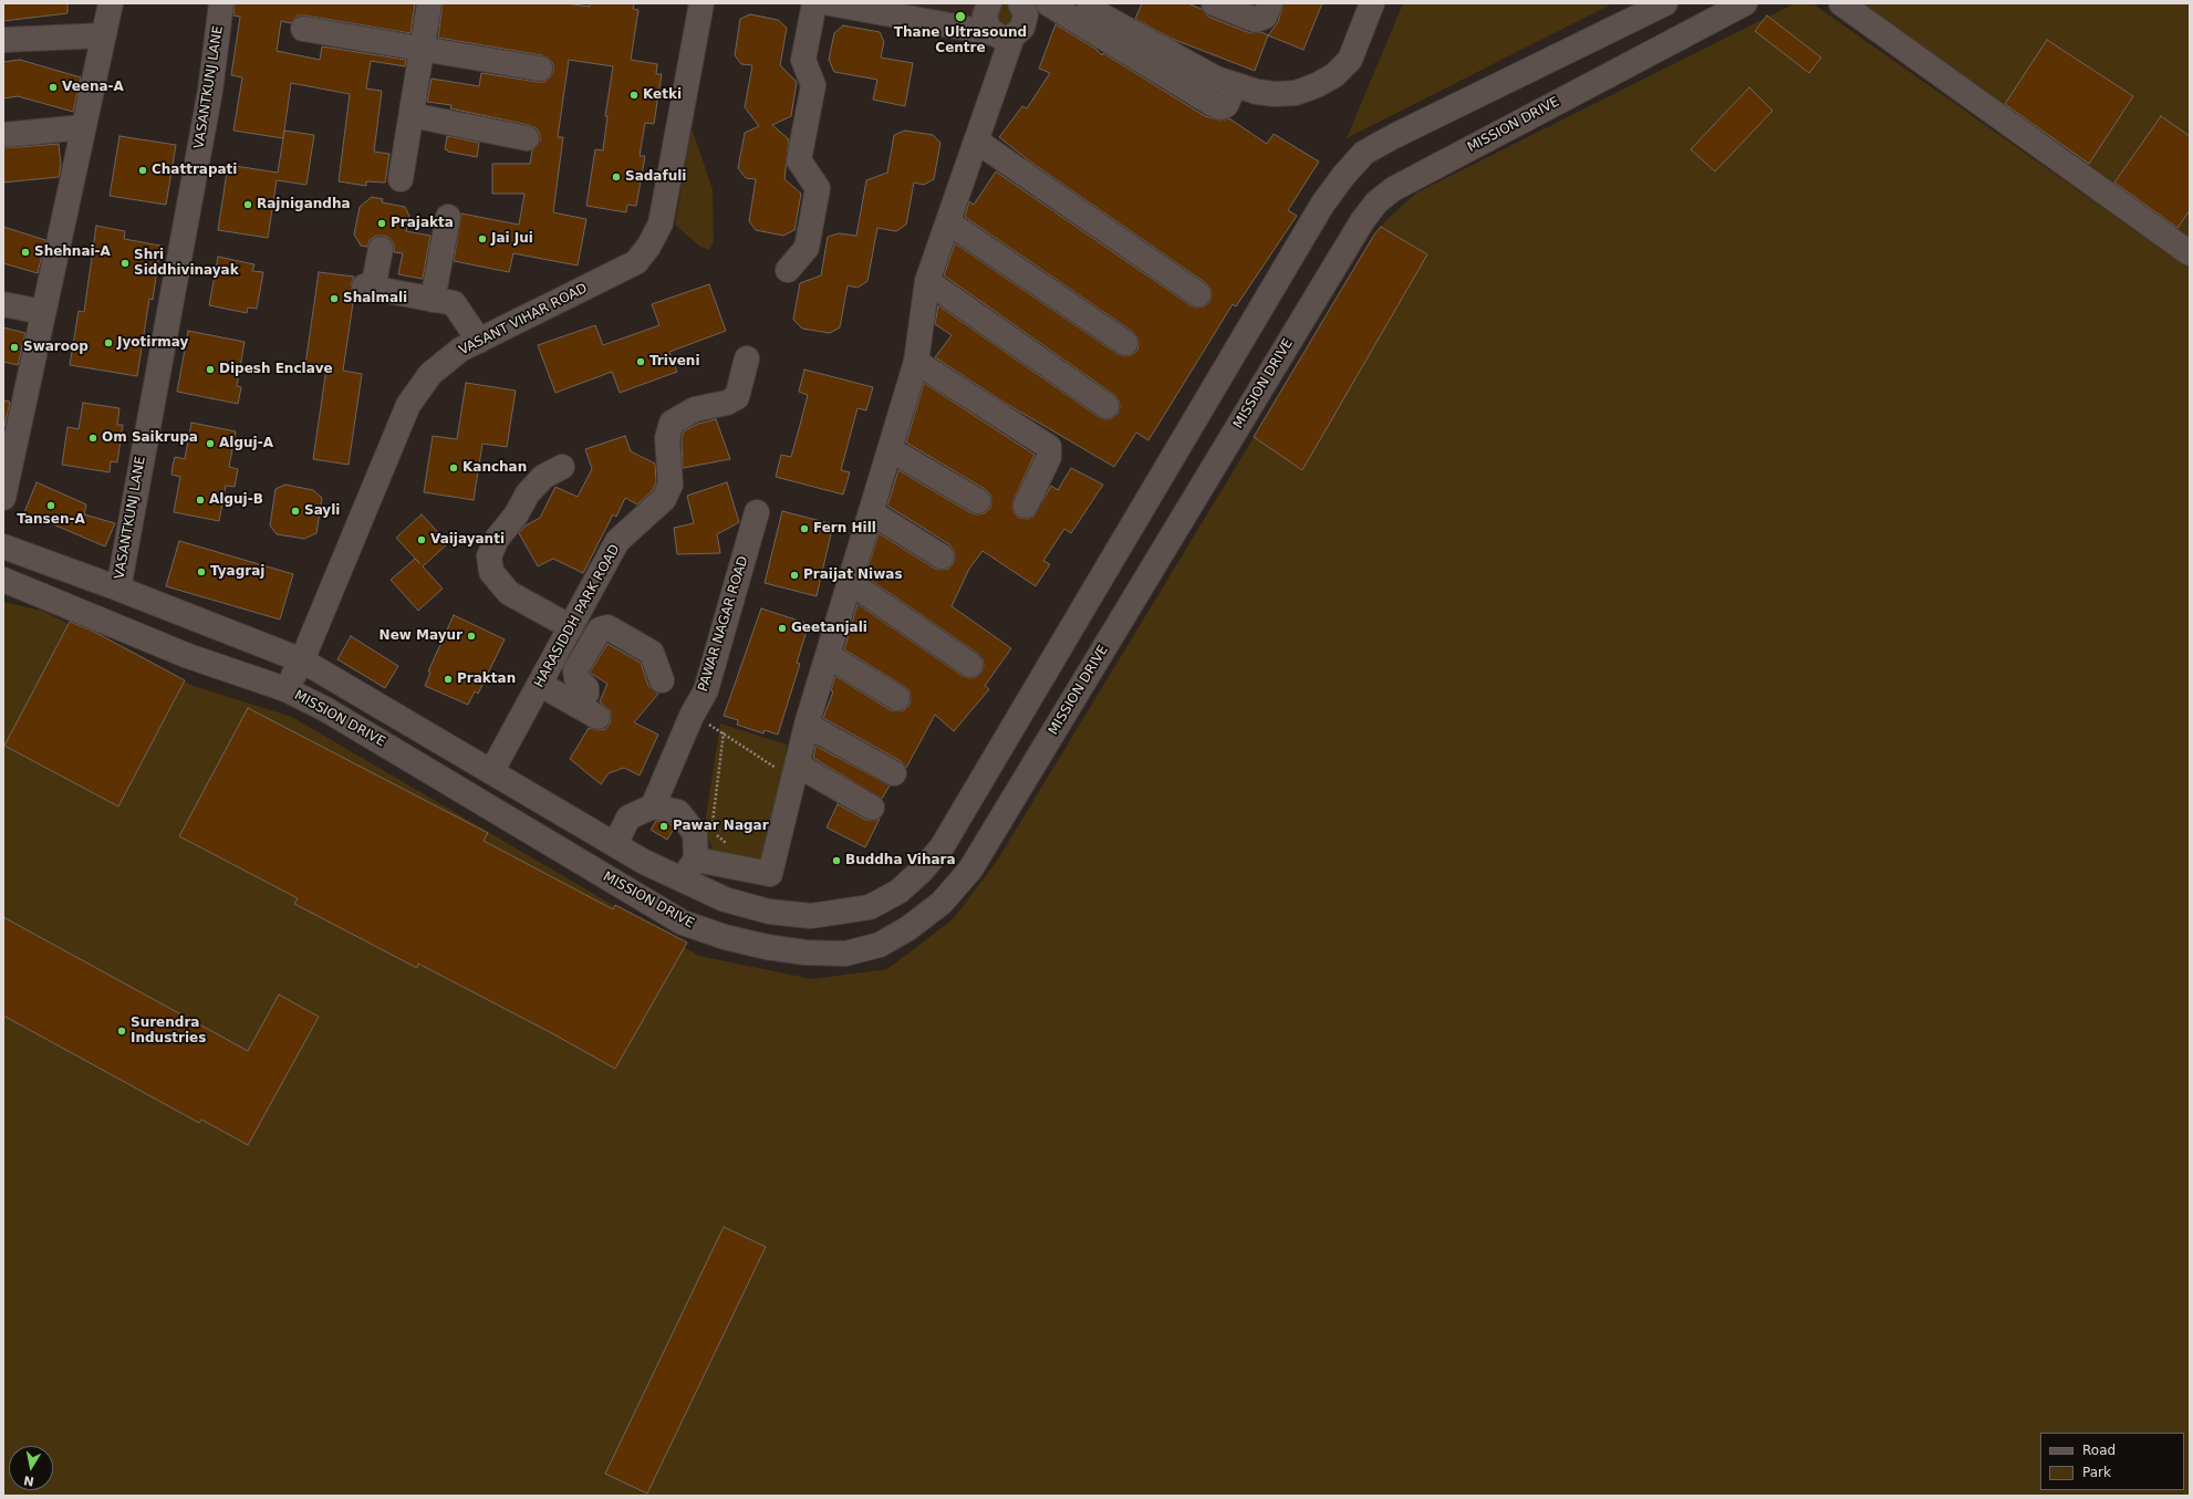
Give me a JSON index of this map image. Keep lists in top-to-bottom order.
{
  "streets": {
    "street": [
      "VASANTKUNJ LANE",
      "MISSION DRIVE",
      "VASANT VIHAR ROAD",
      "HARASIDDH PARK ROAD",
      "PAWAR NAGAR ROAD"
    ]
  },
  "crossings": [
    ["MISSION DRIVE", "VASANT VIHAR ROAD"]
  ],
  "places": [
    "Thane Ultrasound Centre",
    "Veena-A",
    "Ketki",
    "Chattrapati",
    "Sadafuli",
    "Rajnigandha",
    "Prajakta",
    "Jai Jui",
    "Shehnai-A",
    "Shri Siddhivinayak",
    "Shalmali",
    "Jyotirmay",
    "Swaroop",
    "Triveni",
    "Dipesh Enclave",
    "Om Saikrupa",
    "Alguj-A",
    "Kanchan",
    "Alguj-B",
    "Tansen-A",
    "Sayli",
    "Fern Hill",
    "Vaijayanti",
    "Tyagraj",
    "Praijat Niwas",
    "Geetanjali",
    "New Mayur",
    "Praktan",
    "Pawar Nagar",
    "Buddha Vihara",
    "Surendra Industries"
  ],
  "legend": ["Road", "Park"],
  "north": "bottom"
}
